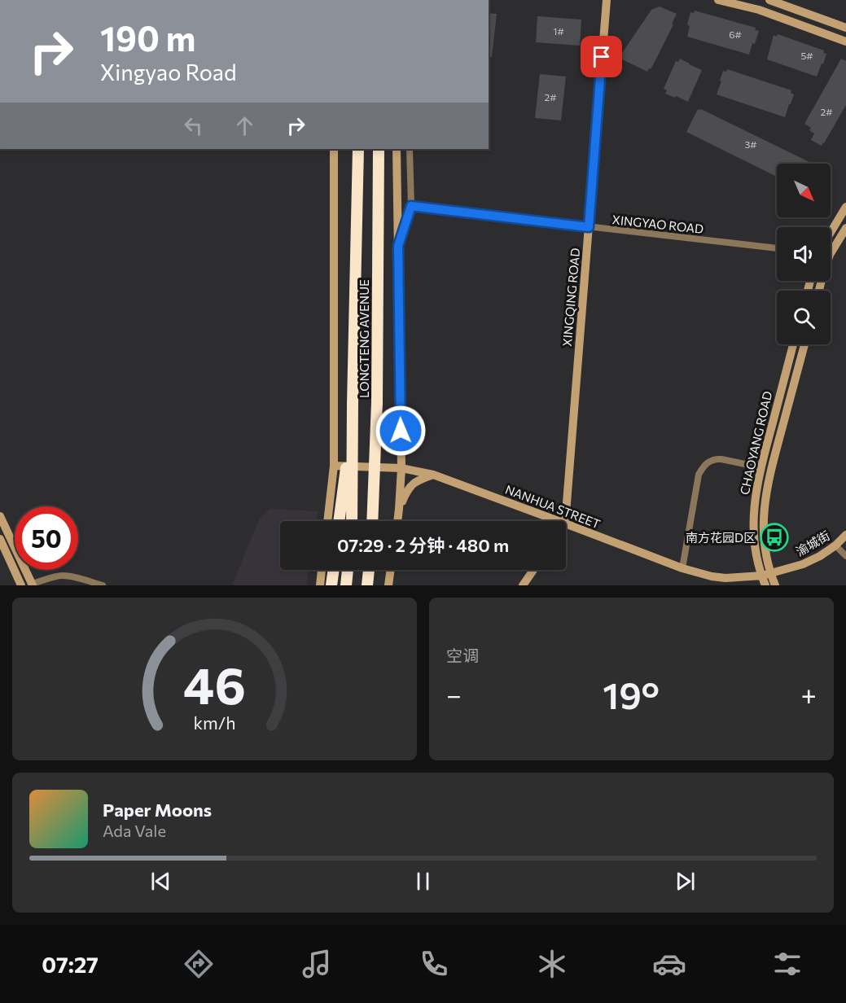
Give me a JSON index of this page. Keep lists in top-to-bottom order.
{
  "streets": {
    "highway": ["LONGTENG AVENUE"],
    "main road": [
      "XINGQING ROAD",
      "CHAOYANG ROAD",
      "NANHUA STREET",
      "渝城街"
    ],
    "street": ["XINGYAO ROAD"]
  },
  "crossings": [
    ["XINGYAO ROAD", "XINGQING ROAD"],
    ["CHAOYANG ROAD", "NANHUA STREET"],
    ["CHAOYANG ROAD", "渝城街"],
    ["NANHUA STREET", "渝城街"]
  ],
  "places": {
    "bus stop": ["南方花园D区"]
  },
  "house_numbers": [
    "1#",
    "6#",
    "5#",
    "2#",
    "2#",
    "3#"
  ],
  "north": "bottom right",
  "page": {
    "turn": ["190 m", "Xingyao Road"],
    "limit": "50",
    "trip": "07:29 · 2 分钟 · 480 m",
    "tile": "空调",
    "heat": ["−", "19°", "+"],
    "song": ["Paper Moons", "Ada Vale"],
    "tabs": "07:27",
    "gauge": ["46", "km/h"]
  }
}
